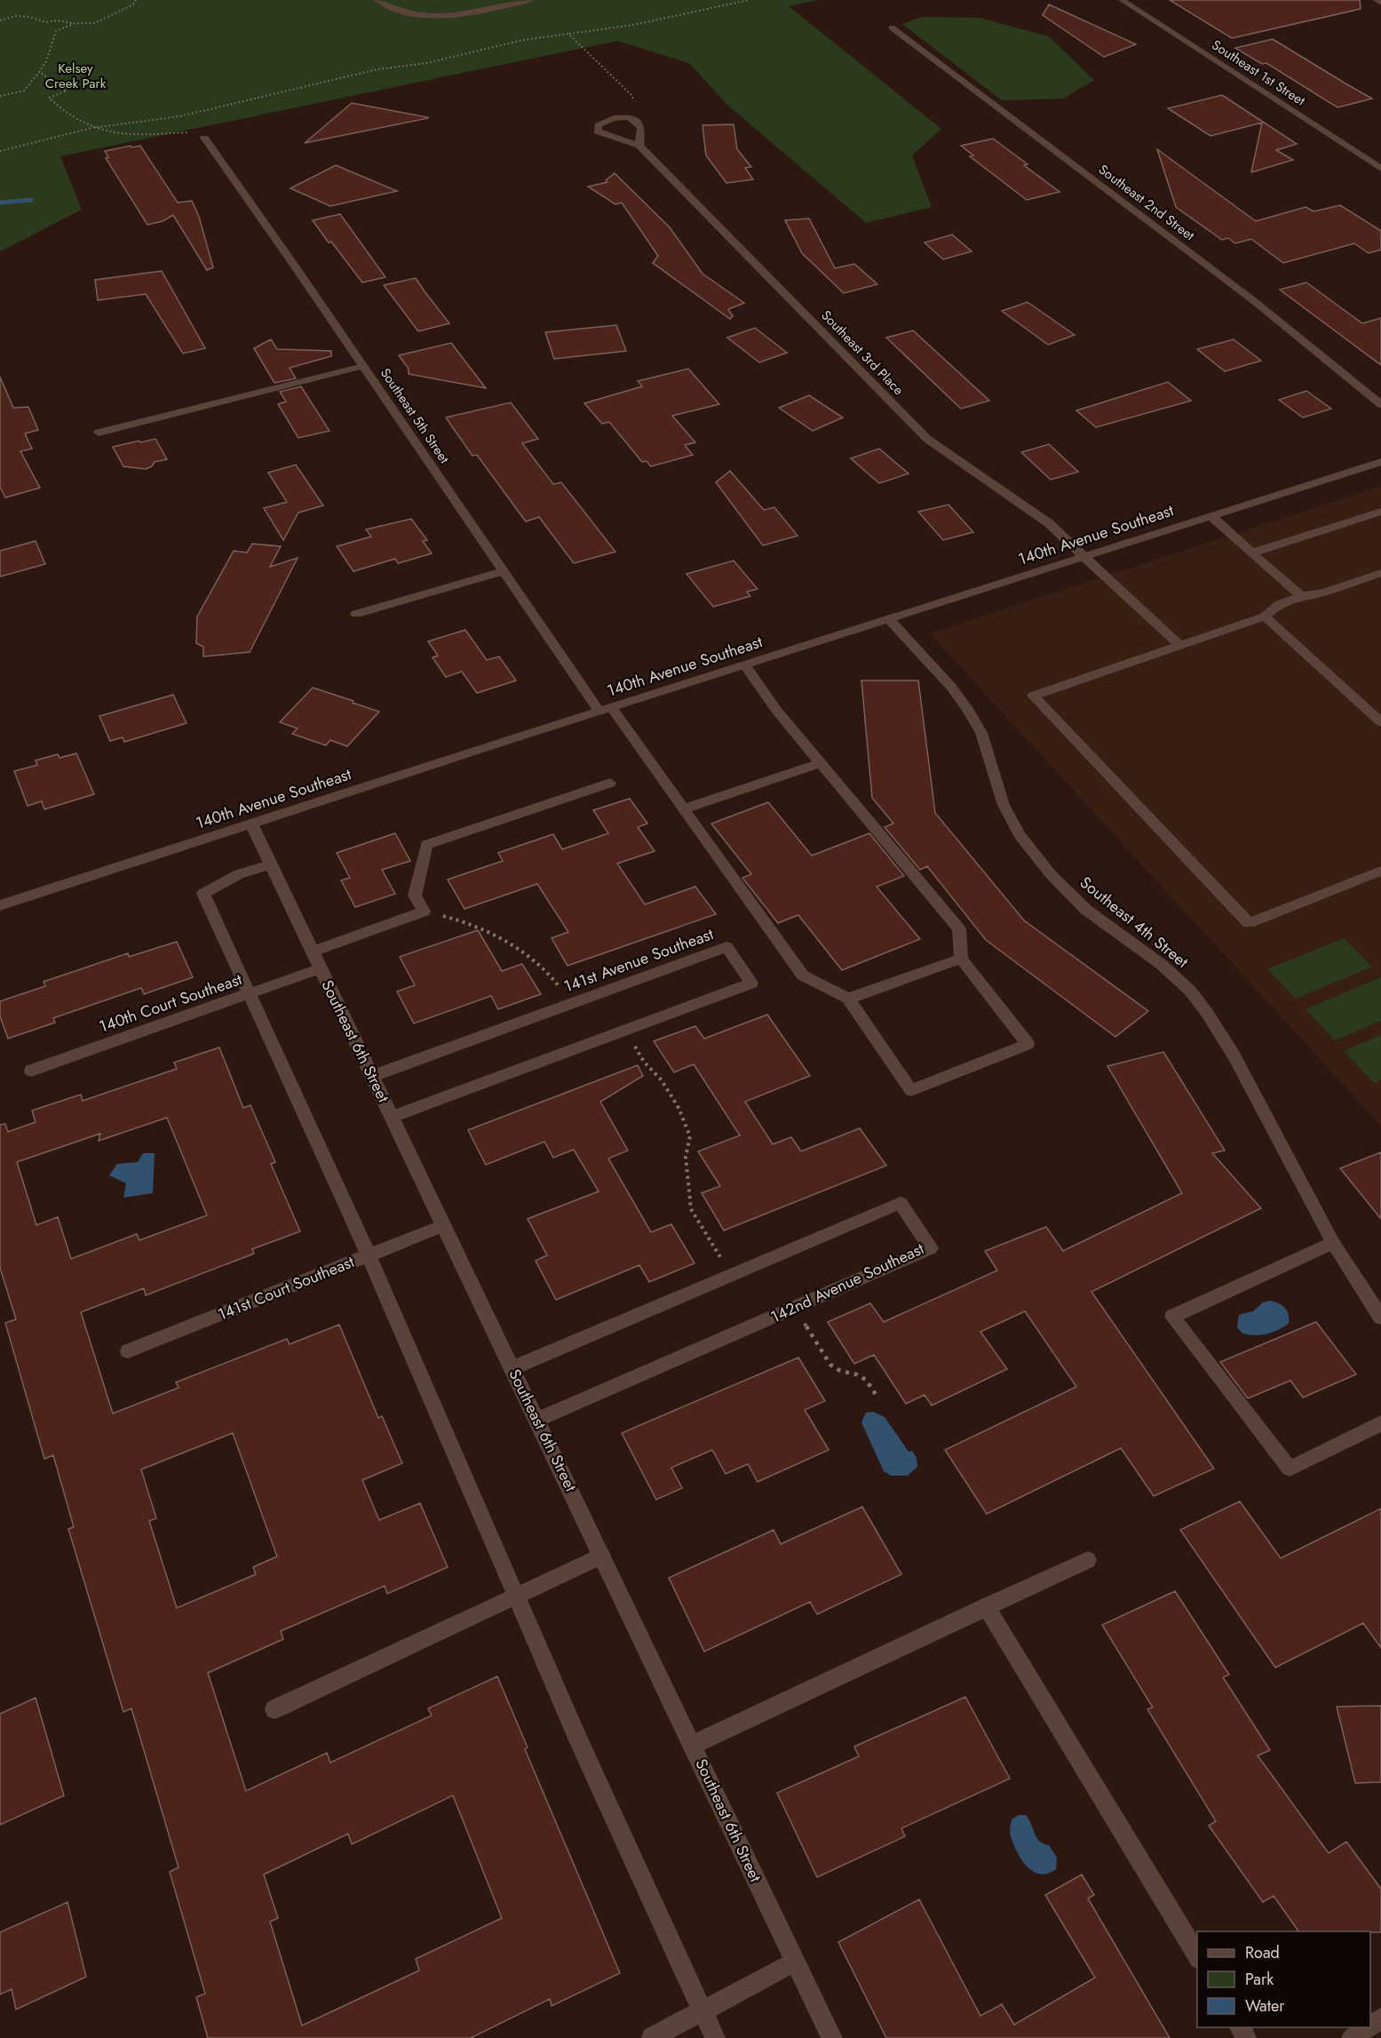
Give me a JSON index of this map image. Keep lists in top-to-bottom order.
{
  "streets": {
    "street": [
      "Southeast 1st Street",
      "Southeast 2nd Street",
      "Southeast 3rd Place",
      "Southeast 5th Street",
      "140th Avenue Southeast",
      "Southeast 4th Street",
      "141st Avenue Southeast",
      "140th Court Southeast",
      "Southeast 6th Street",
      "142nd Avenue Southeast",
      "141st Court Southeast"
    ]
  },
  "crossings": [
    ["Southeast 3rd Place", "140th Avenue Southeast"],
    ["Southeast 5th Street", "140th Avenue Southeast"],
    ["140th Avenue Southeast", "Southeast 4th Street"],
    ["140th Avenue Southeast", "Southeast 6th Street"],
    ["141st Avenue Southeast", "Southeast 6th Street"],
    ["140th Court Southeast", "Southeast 6th Street"],
    ["Southeast 6th Street", "142nd Avenue Southeast"],
    ["Southeast 6th Street", "141st Court Southeast"]
  ],
  "parks": ["Kelsey Creek Park"],
  "legend": ["Road", "Park", "Water"]
}
